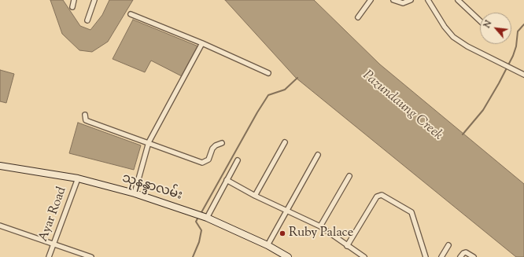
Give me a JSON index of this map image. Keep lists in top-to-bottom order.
{
  "streets": {
    "main road": ["သုနန္ဒာလမ်း"],
    "street": ["Ayar Road"]
  },
  "crossings": [
    ["သုနန္ဒာလမ်း", "Ayar Road"]
  ],
  "water": ["Pazundaung Creek"],
  "places": ["Ruby Palace"],
  "north": "top left"
}
